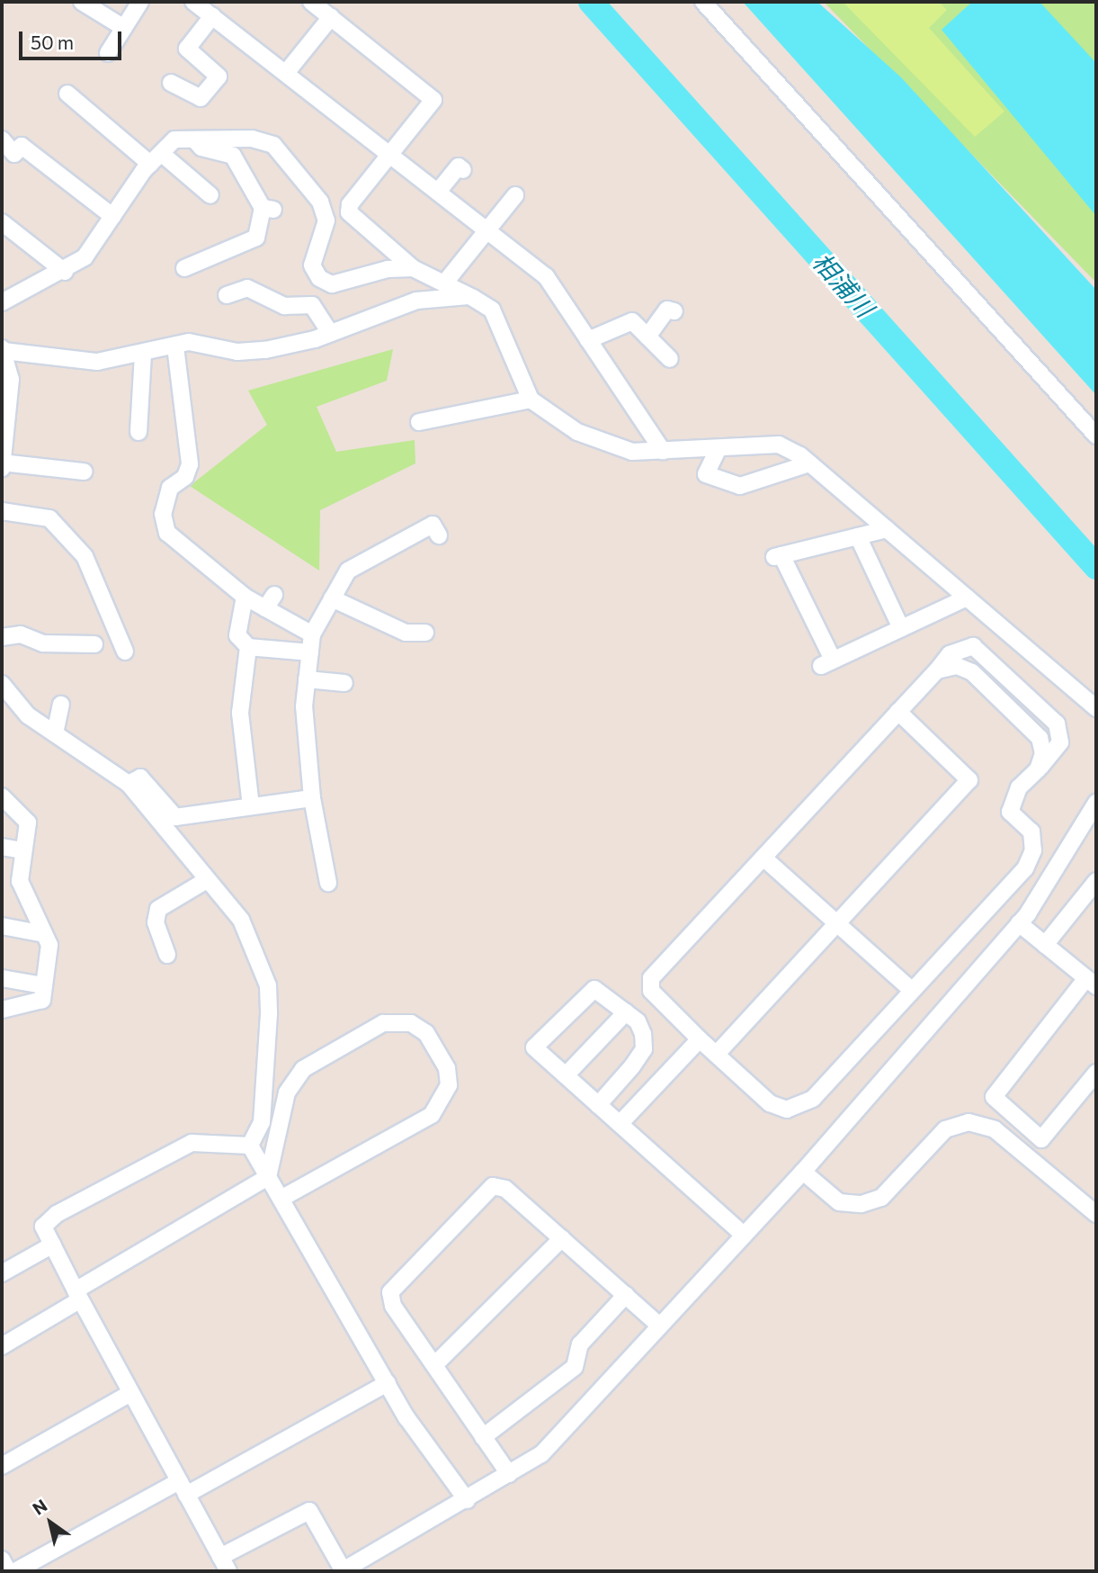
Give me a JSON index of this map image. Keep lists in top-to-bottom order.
{
  "water": ["相浦川"],
  "scale_bar": "50 m",
  "north": "top left"
}
